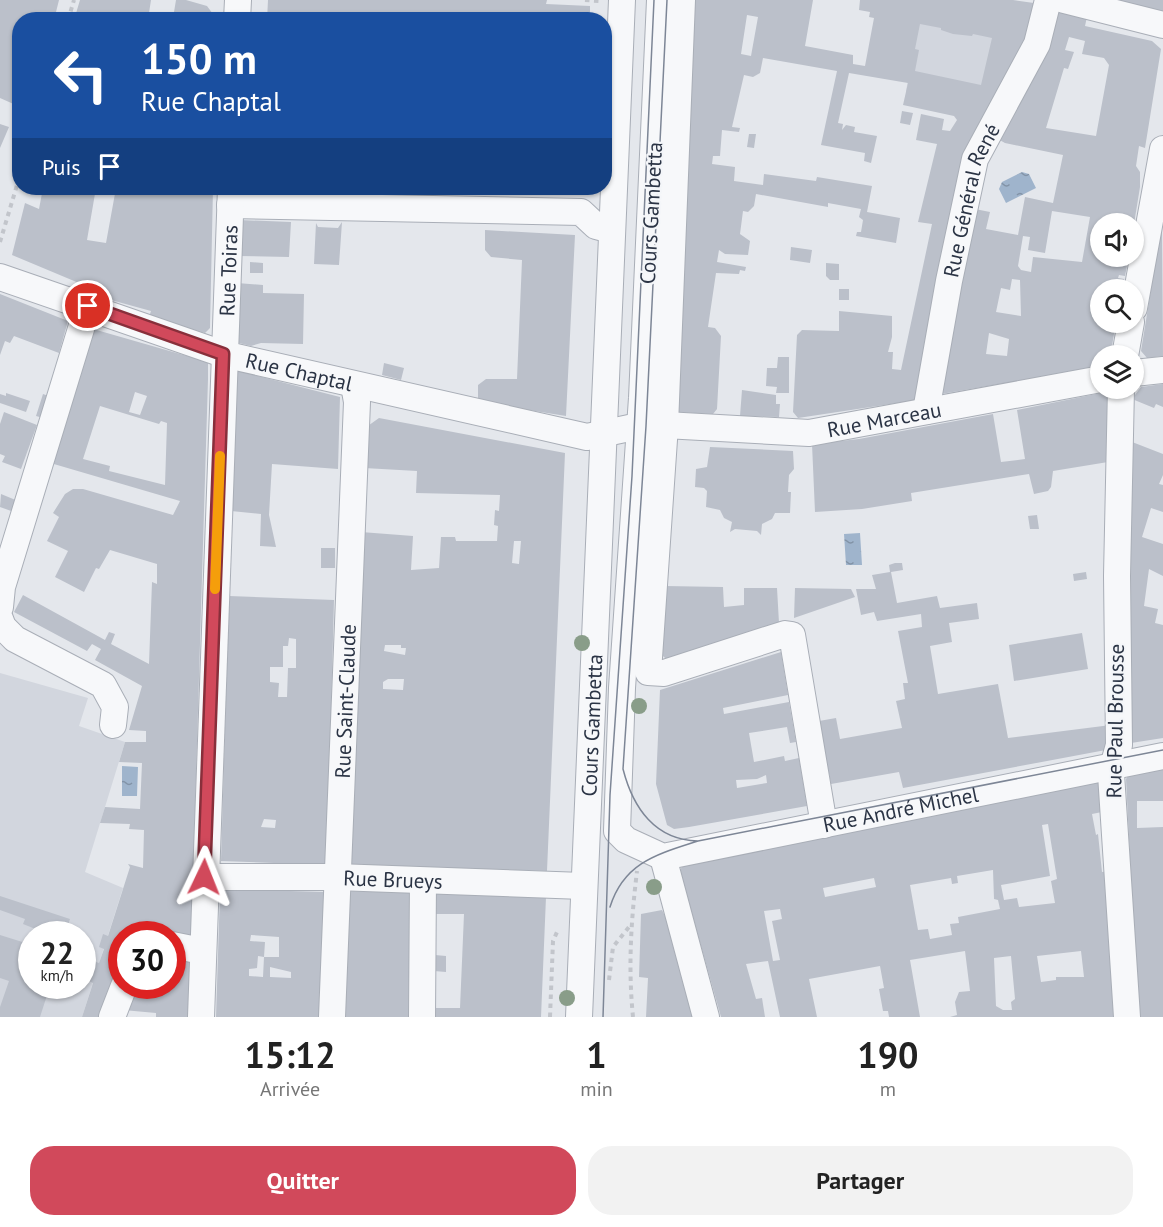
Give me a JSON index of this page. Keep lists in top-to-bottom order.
{
  "streets": {
    "street": [
      "Rue Général René",
      "Cours Gambetta",
      "Rue Toiras",
      "Rue Chaptal",
      "Rue Marceau",
      "Rue Saint-Claude",
      "Rue Paul Brousse",
      "Rue André Michel",
      "Rue Brueys"
    ]
  },
  "crossings": [
    ["Rue Général René", "Rue Marceau"],
    ["Cours Gambetta", "Rue Chaptal"],
    ["Cours Gambetta", "Rue Marceau"],
    ["Cours Gambetta", "Rue André Michel"],
    ["Cours Gambetta", "Rue Brueys"],
    ["Rue Toiras", "Rue Chaptal"],
    ["Rue Toiras", "Rue Brueys"],
    ["Rue Chaptal", "Rue Saint-Claude"],
    ["Rue Saint-Claude", "Rue Brueys"],
    ["Rue Paul Brousse", "Rue André Michel"]
  ],
  "page": {
    "turn": ["150 m", "Rue Chaptal"],
    "then": "Puis",
    "speed": "22 km/h",
    "limit": "30",
    "eta": [
      "15:12",
      "Arrivée",
      "1",
      "min",
      "190",
      "m"
    ],
    "buttons": ["Quitter", "Partager"]
  }
}
